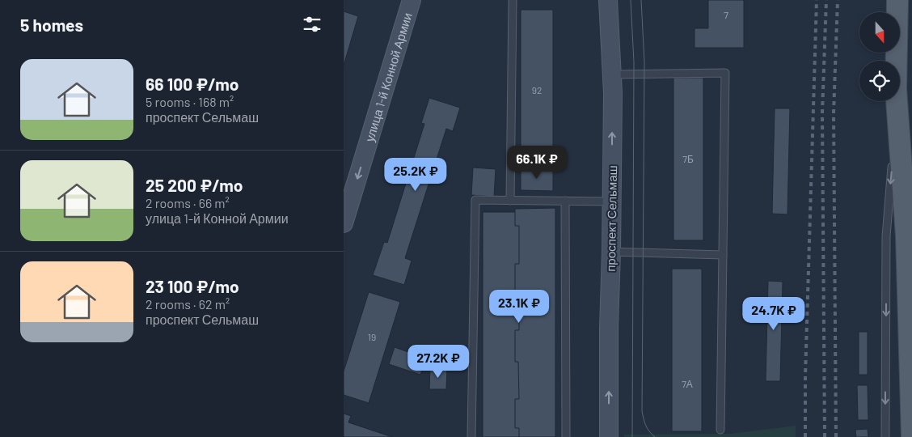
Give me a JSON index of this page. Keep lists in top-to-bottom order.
{
  "streets": {
    "main road": ["улица 1-й Конной Армии", "проспект Сельмаш"]
  },
  "one_way": ["улица 1-й Конной Армии", "проспект Сельмаш"],
  "house_numbers": [
    "7",
    "92",
    "7Б",
    "19",
    "7А"
  ],
  "north": "bottom",
  "page": {
    "heading": "5 homes",
    "list": [
      {
        "name": "66 100 ₽/mo",
        "note": "5 rooms · 168 m² · проспект Сельмаш"
      },
      {
        "name": "25 200 ₽/mo",
        "note": "2 rooms · 66 m² · улица 1-й Конной Армии"
      },
      {
        "name": "23 100 ₽/mo",
        "note": "2 rooms · 62 m² · проспект Сельмаш"
      }
    ],
    "price": [
      "66.1K ₽",
      "25.2K ₽",
      "23.1K ₽",
      "24.7K ₽",
      "27.2K ₽"
    ]
  }
}
